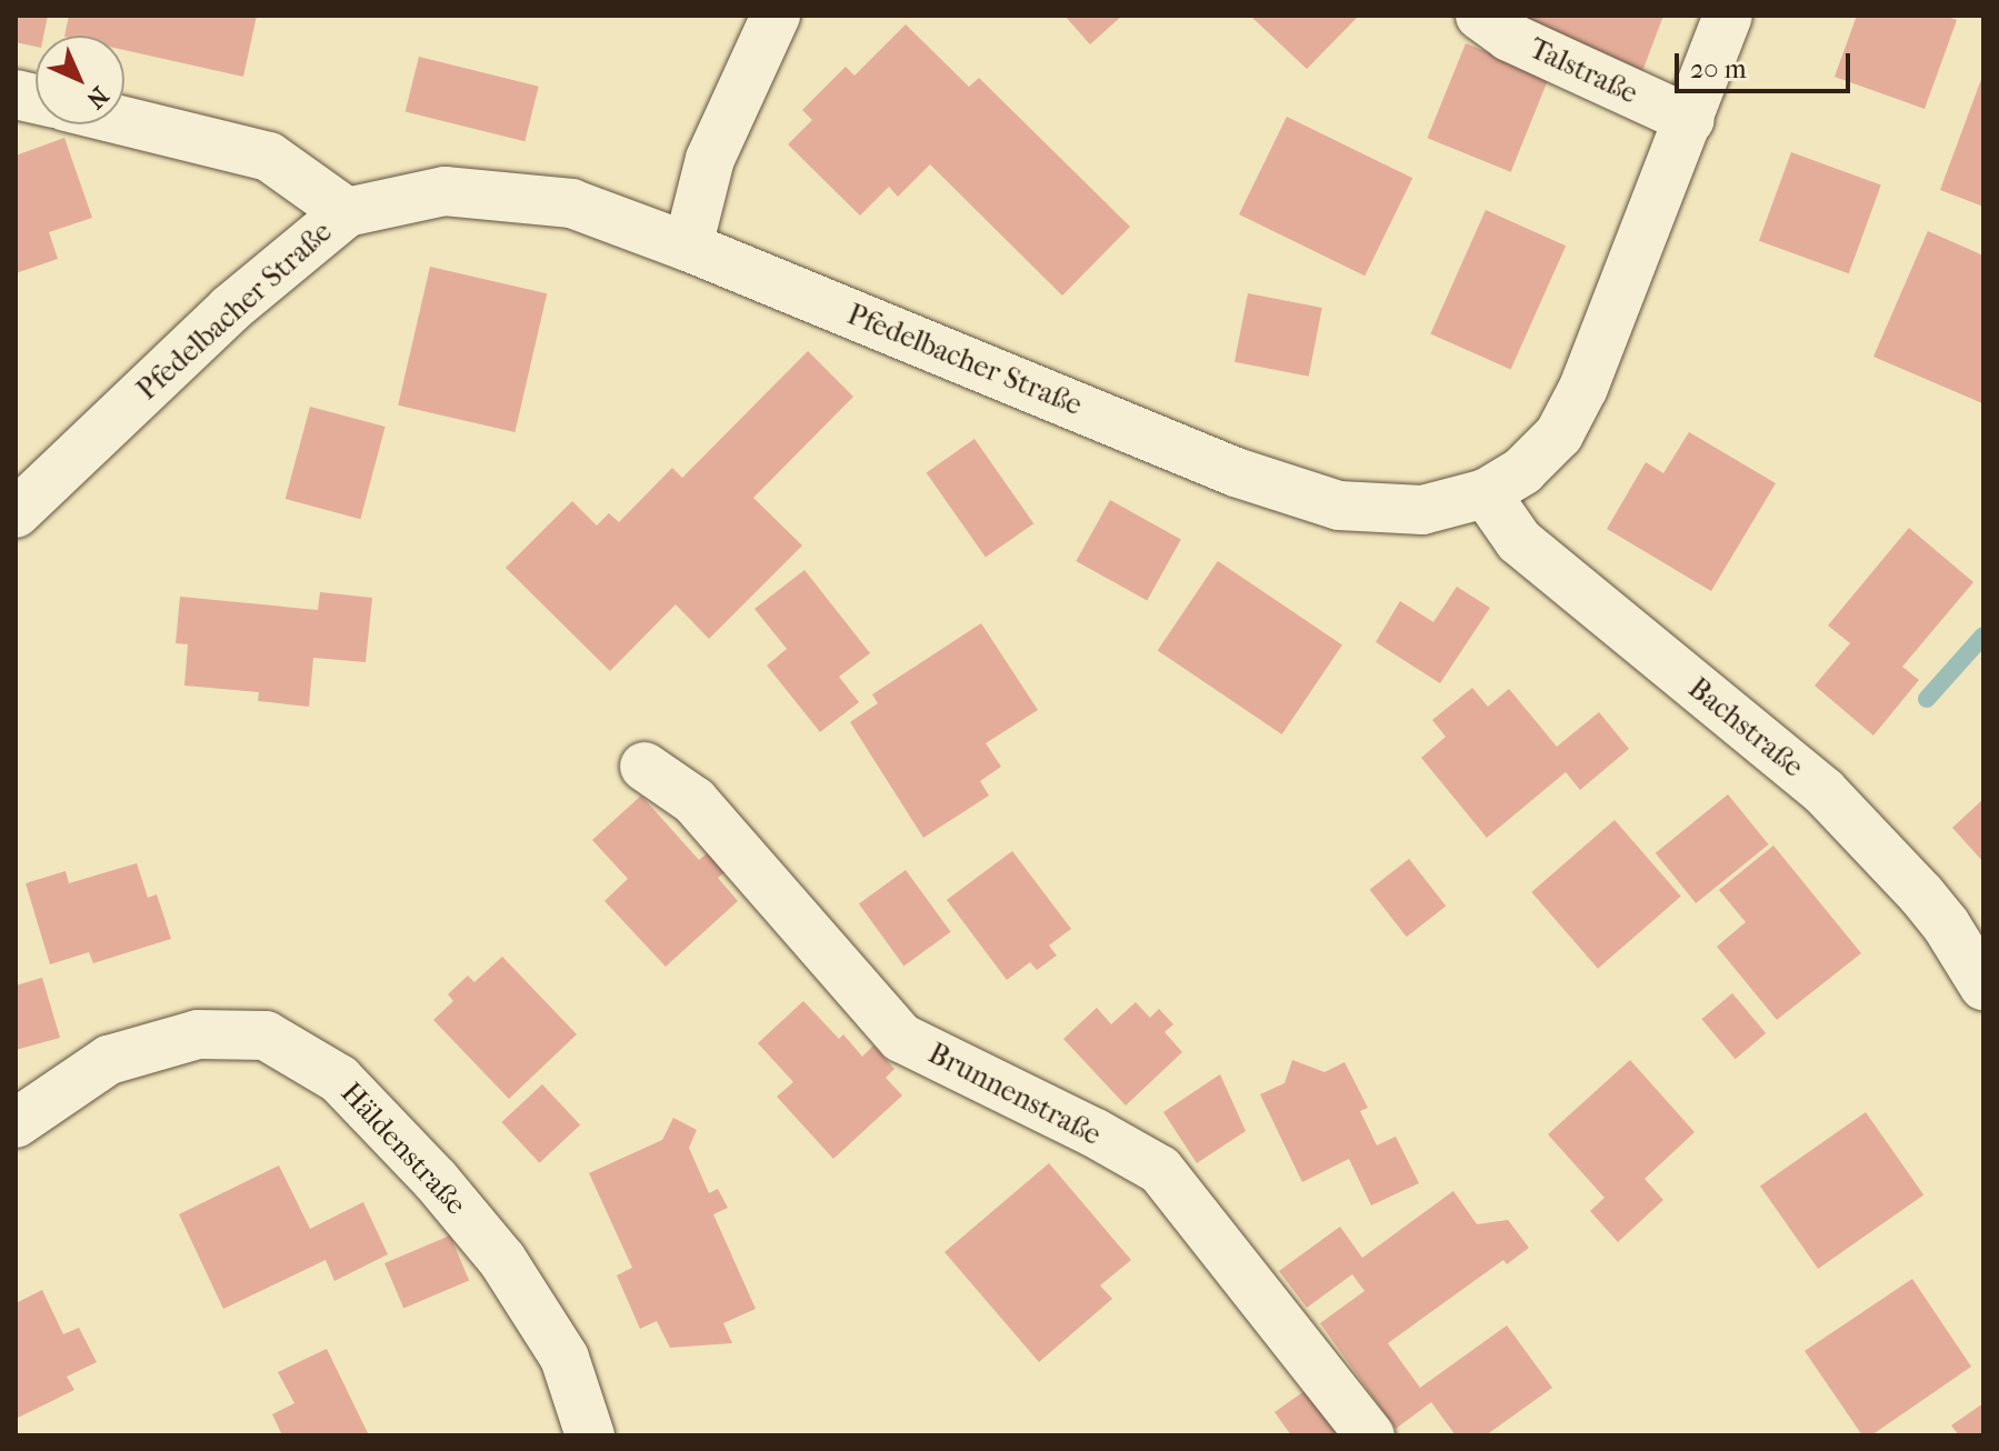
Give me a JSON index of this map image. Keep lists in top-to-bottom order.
{
  "streets": {
    "street": [
      "Talstraße",
      "Pfedelbacher Straße",
      "Bachstraße",
      "Brunnenstraße",
      "Häldenstraße"
    ]
  },
  "crossings": [
    ["Talstraße", "Pfedelbacher Straße"],
    ["Pfedelbacher Straße", "Bachstraße"]
  ],
  "scale_bar": "20 m",
  "north": "bottom right"
}
